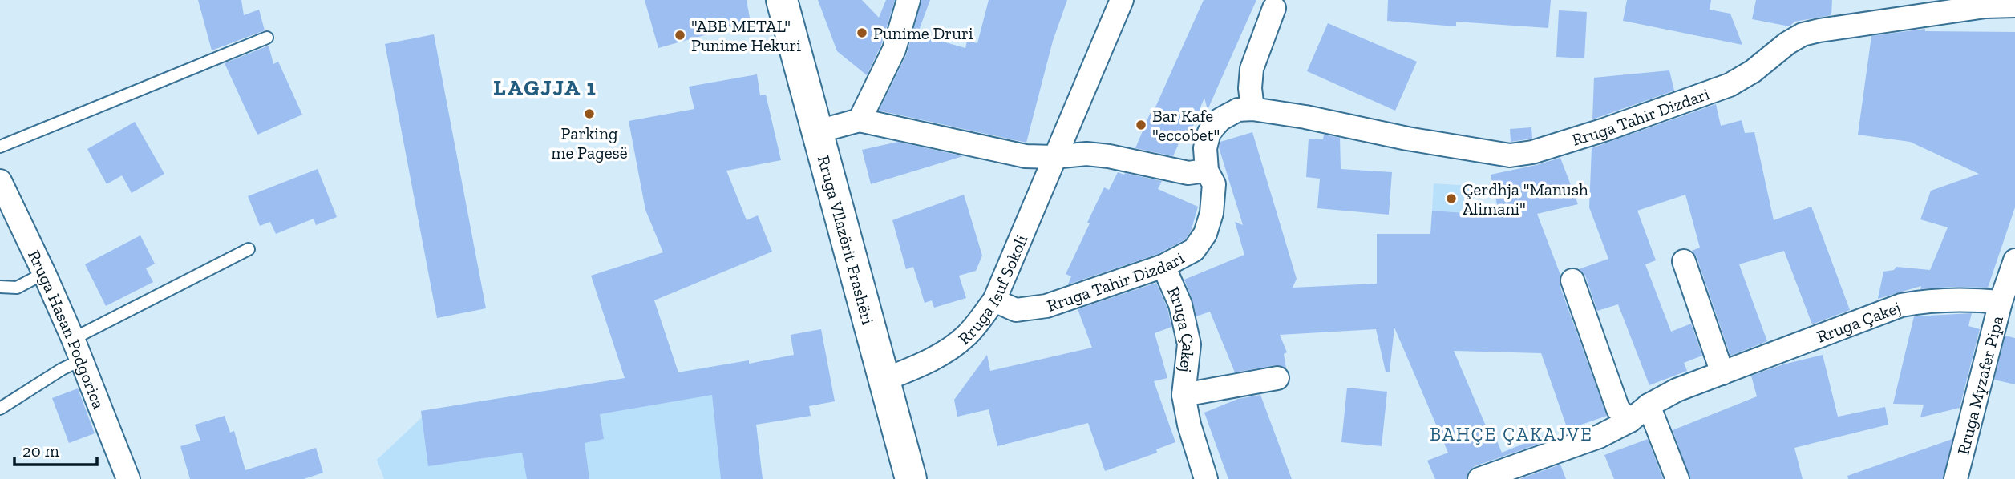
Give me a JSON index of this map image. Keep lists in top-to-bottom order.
{
  "streets": {
    "main road": ["Rruga Vllazërit Frashëri"],
    "street": [
      "Rruga Tahir Dizdari",
      "Rruga Isuf Sokoli",
      "Rruga Çakej",
      "Rruga Hasan Podgorica",
      "Rruga Myzafer Pipa"
    ]
  },
  "crossings": [
    ["Rruga Tahir Dizdari", "Rruga Isuf Sokoli"],
    ["Rruga Tahir Dizdari", "Rruga Çakej"],
    ["Rruga Vllazërit Frashëri", "Rruga Isuf Sokoli"],
    ["Rruga Çakej", "Rruga Myzafer Pipa"]
  ],
  "districts": ["LAGJJA 1", "BAHÇE ÇAKAJVE"],
  "places": [
    "Punime Druri",
    "\"ABB METAL\" Punime Hekuri",
    "Parking me Pagesë",
    "Bar Kafe \"eccobet\"",
    "Çerdhja \"Manush Alimani\""
  ],
  "scale_bar": "20 m"
}
